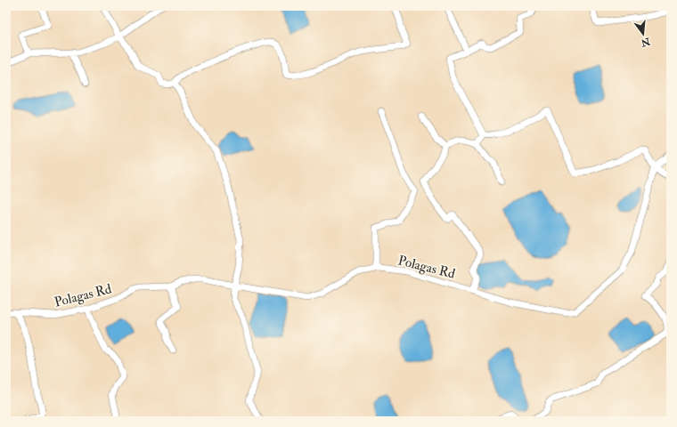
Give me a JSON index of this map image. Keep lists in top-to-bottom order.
{
  "streets": {
    "street": ["Polagas Rd"]
  },
  "north": "bottom"
}
